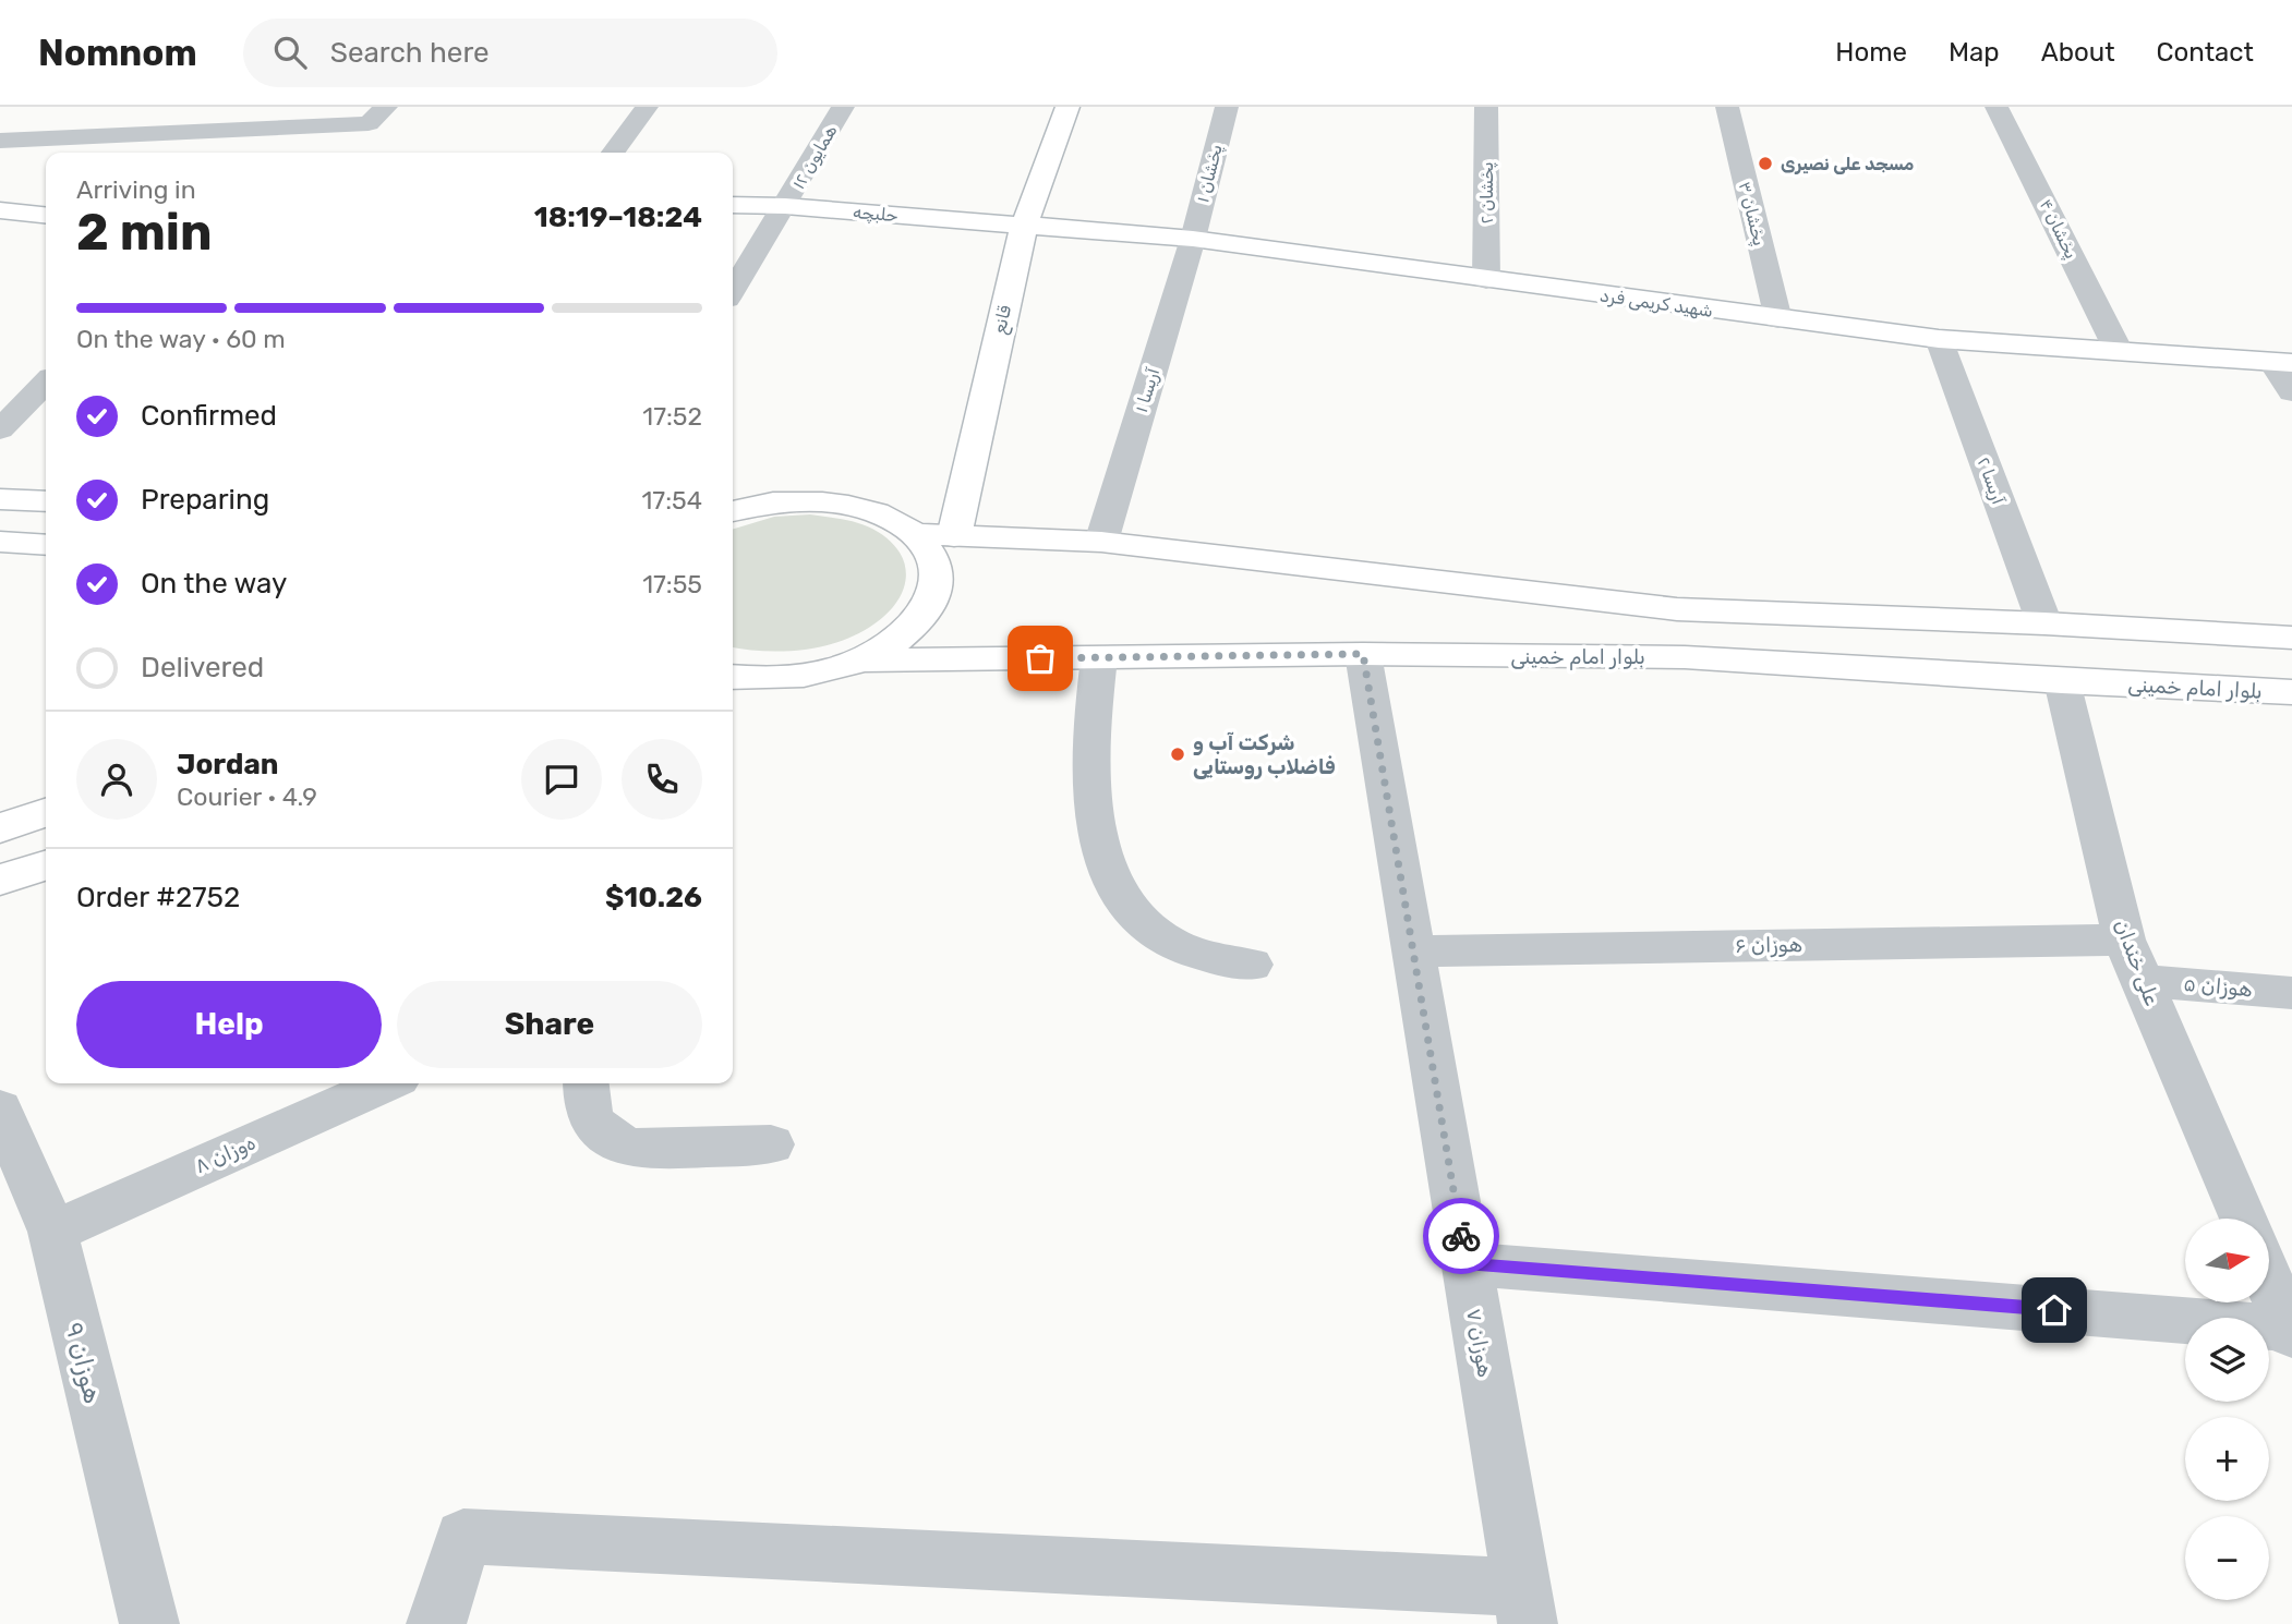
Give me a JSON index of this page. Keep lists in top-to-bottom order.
{
  "streets": {
    "main road": [
      "حلبچه",
      "شهید کریمی فرد",
      "قانع",
      "بلوار امام خمینی"
    ],
    "street": [
      "همایون ۱۲",
      "پخشان ۱",
      "پخشان ۲",
      "پخشان ۳",
      "پخشان ۴",
      "آریسا ۱",
      "آریسا ۲",
      "هوزان ۶",
      "علی خندان",
      "هوزان ۵",
      "ەوزان ۸",
      "هوزان ۷",
      "هوزان ۹"
    ]
  },
  "crossings": [
    ["همایون ۱۲", "حلبچه"],
    ["پخشان ۱", "شهید کریمی فرد"],
    ["پخشان ۱", "آریسا ۱"],
    ["پخشان ۲", "شهید کریمی فرد"],
    ["حلبچه", "شهید کریمی فرد"],
    ["حلبچه", "قانع"],
    ["پخشان ۳", "شهید کریمی فرد"],
    ["پخشان ۴", "شهید کریمی فرد"],
    ["شهید کریمی فرد", "قانع"],
    ["شهید کریمی فرد", "آریسا ۱"],
    ["شهید کریمی فرد", "آریسا ۲"],
    ["بلوار امام خمینی", "علی خندان"],
    ["بلوار امام خمینی", "هوزان ۷"],
    ["هوزان ۶", "علی خندان"],
    ["هوزان ۶", "هوزان ۷"],
    ["علی خندان", "هوزان ۵"],
    ["ەوزان ۸", "هوزان ۹"]
  ],
  "places": ["مسجد علی نصیری", "شرکت آب و فاضلاب روستایی"],
  "north": "right",
  "page": {
    "header": "Nomnom",
    "search": "Search here",
    "nav": [
      "Home",
      "Map",
      "About",
      "Contact"
    ],
    "heading": ["2 min", "Arriving in", "18:19–18:24"],
    "panel": [
      "Jordan",
      "Courier · 4.9",
      "Order #2752",
      "$10.26"
    ],
    "bar": "On the way · 60 m",
    "list": [
      ["Confirmed", "17:52"],
      ["Preparing", "17:54"],
      ["On the way", "17:55"],
      "Delivered"
    ],
    "buttons": ["Help", "Share"],
    "map_buttons": ["+", "−"]
  }
}
